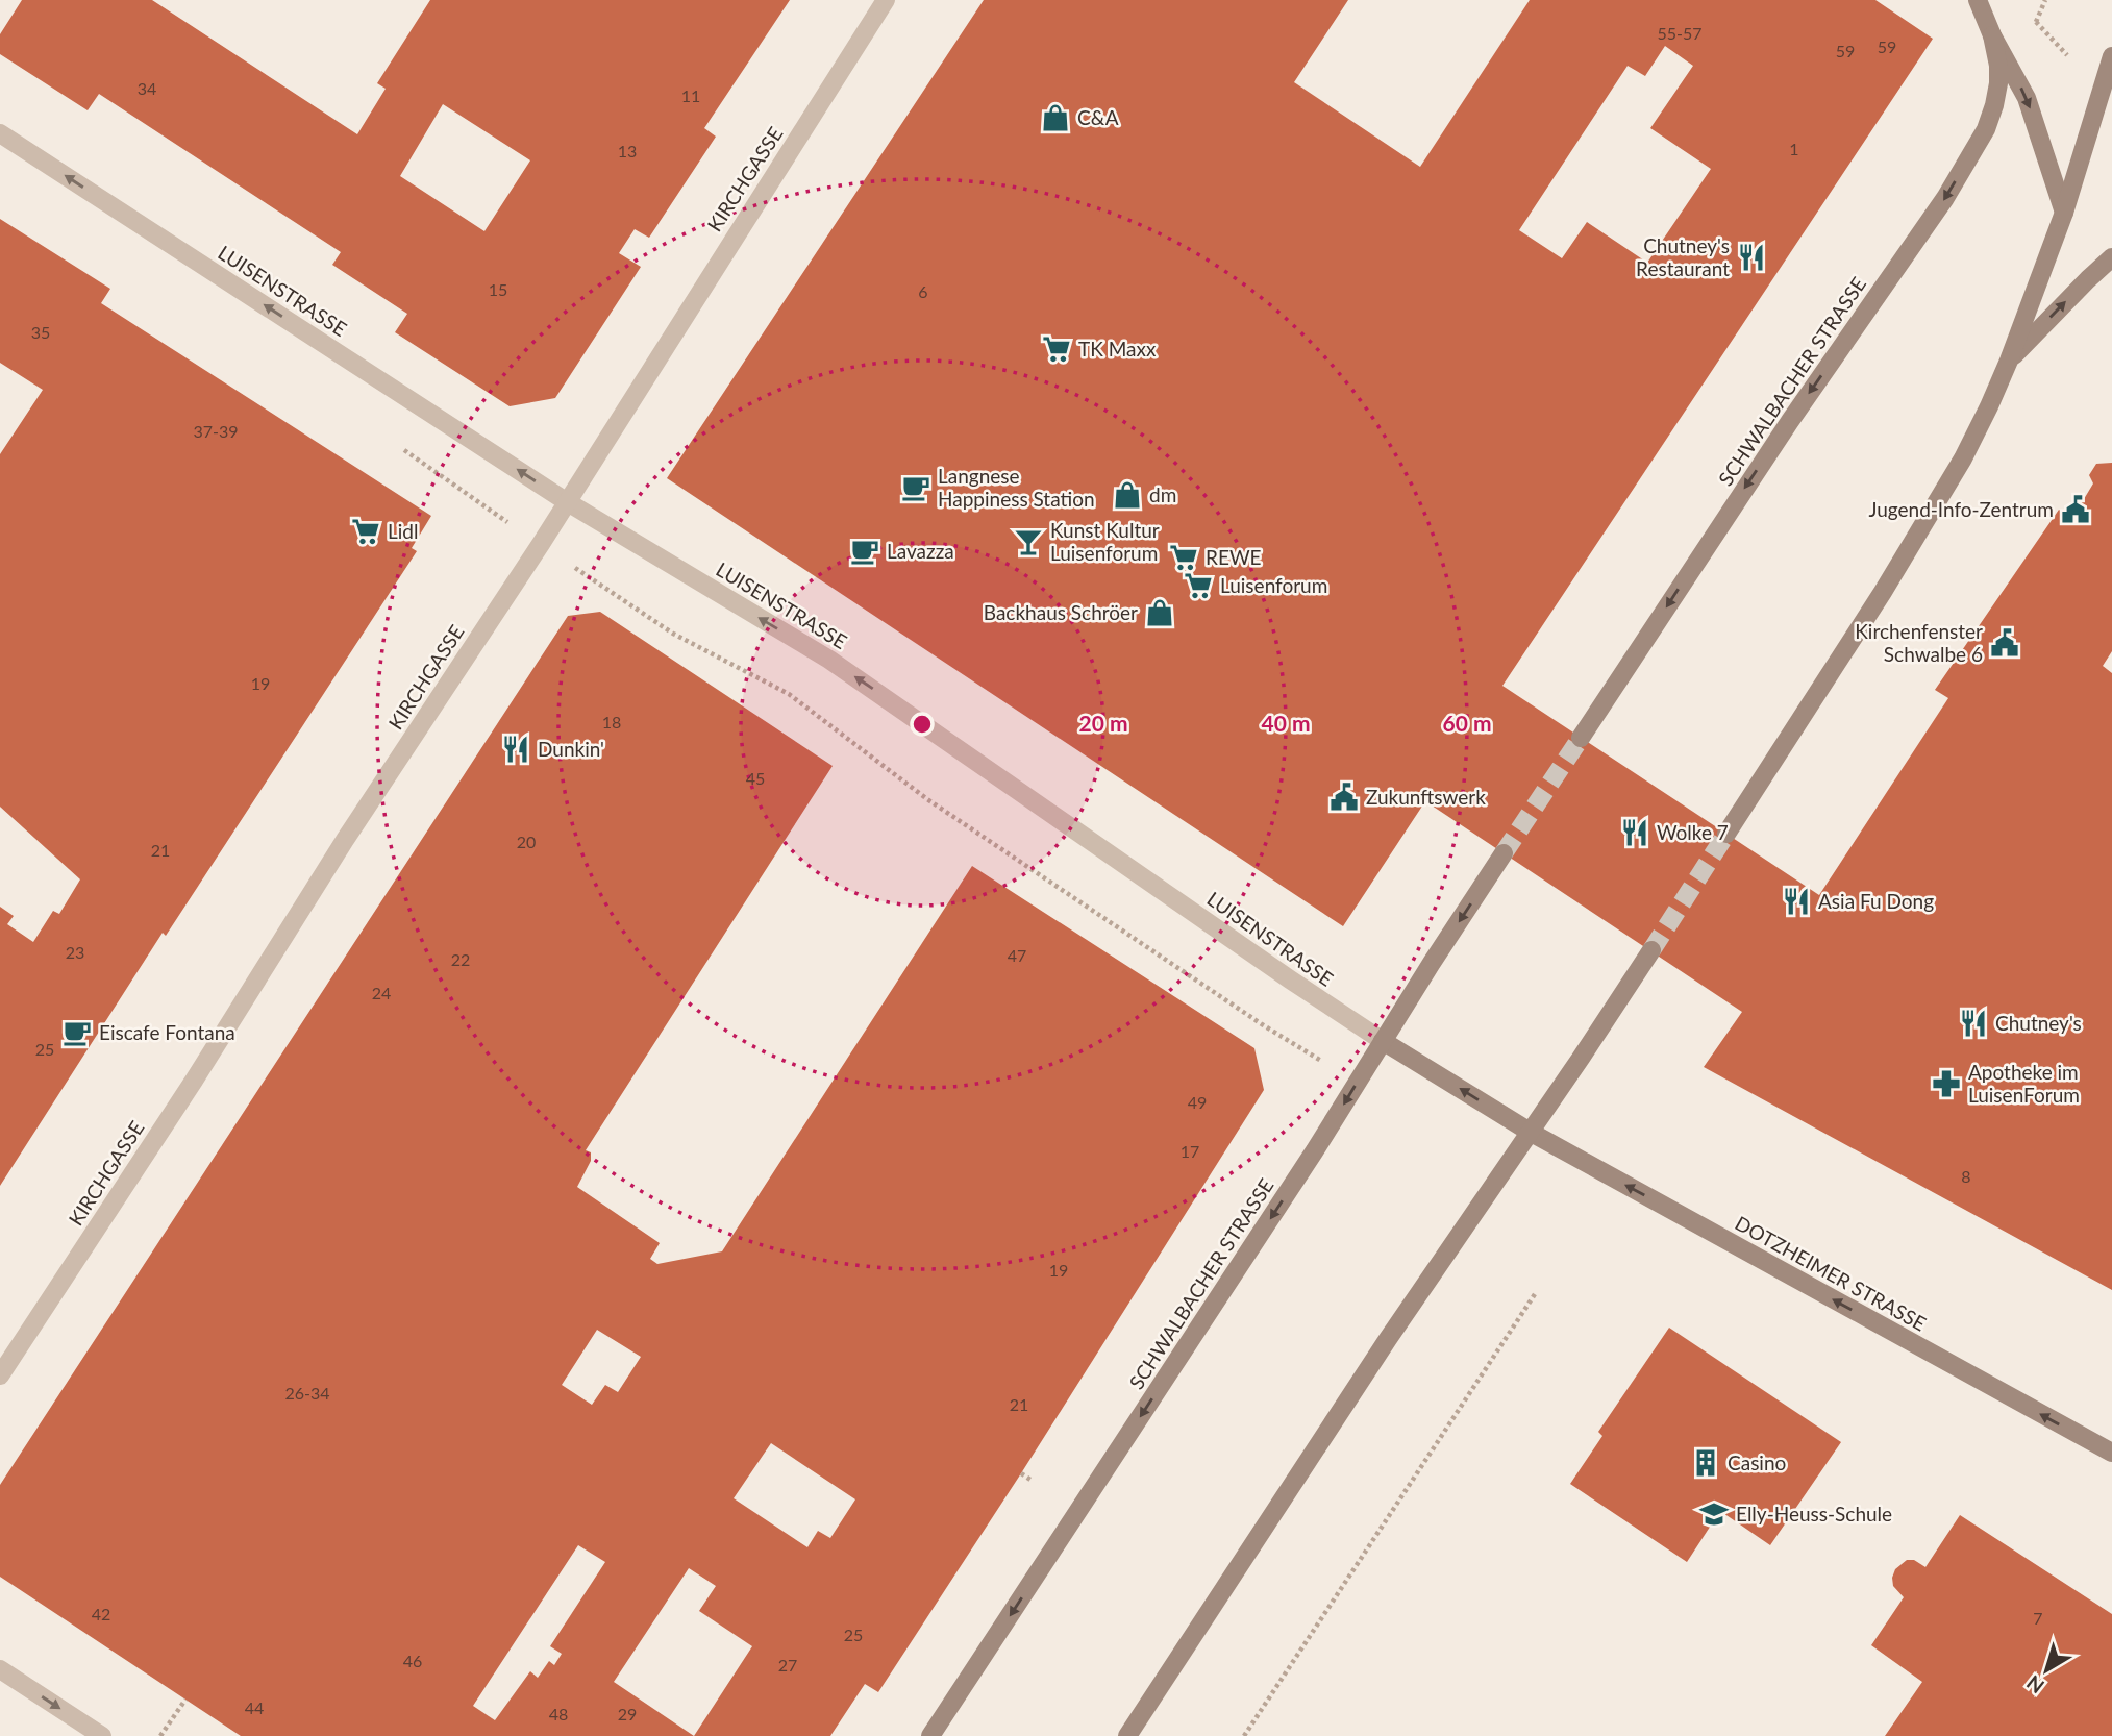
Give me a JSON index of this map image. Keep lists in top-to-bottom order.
{
  "streets": {
    "main road": ["LUISENSTRASSE", "SCHWALBACHER STRASSE", "DOTZHEIMER STRASSE"],
    "street": ["KIRCHGASSE"]
  },
  "crossings": [
    ["KIRCHGASSE", "LUISENSTRASSE"],
    ["LUISENSTRASSE", "SCHWALBACHER STRASSE"],
    ["LUISENSTRASSE", "DOTZHEIMER STRASSE"]
  ],
  "one_way": ["LUISENSTRASSE", "SCHWALBACHER STRASSE", "DOTZHEIMER STRASSE"],
  "places": {
    "shop": ["C&A", "dm", "Backhaus Schröer"],
    "restaurant": [
      "Chutney's Restaurant",
      "Dunkin'",
      "Wolke 7",
      "Asia Fu Dong",
      "Chutney's"
    ],
    "supermarket": [
      "TK Maxx",
      "Lidl",
      "REWE",
      "Luisenforum"
    ],
    "cafe": ["Langnese Happiness Station", "Lavazza", "Eiscafe Fontana"],
    "public building": ["Jugend-Info-Zentrum", "Kirchenfenster Schwalbe 6", "Zukunftswerk"],
    "bar": ["Kunst Kultur Luisenforum"],
    "pharmacy": ["Apotheke im LuisenForum"],
    "building": ["Casino"],
    "school or university": ["Elly-Heuss-Schule"]
  },
  "house_numbers": [
    "55-57",
    "59",
    "59",
    "34",
    "11",
    "1",
    "13",
    "15",
    "6",
    "35",
    "37-39",
    "19",
    "18",
    "45",
    "20",
    "21",
    "23",
    "47",
    "22",
    "24",
    "25",
    "49",
    "17",
    "8",
    "19",
    "26-34",
    "21",
    "42",
    "7",
    "25",
    "46",
    "27",
    "44",
    "48",
    "29"
  ],
  "north": "bottom left",
  "rings": ["20 m", "40 m", "60 m"]
}
